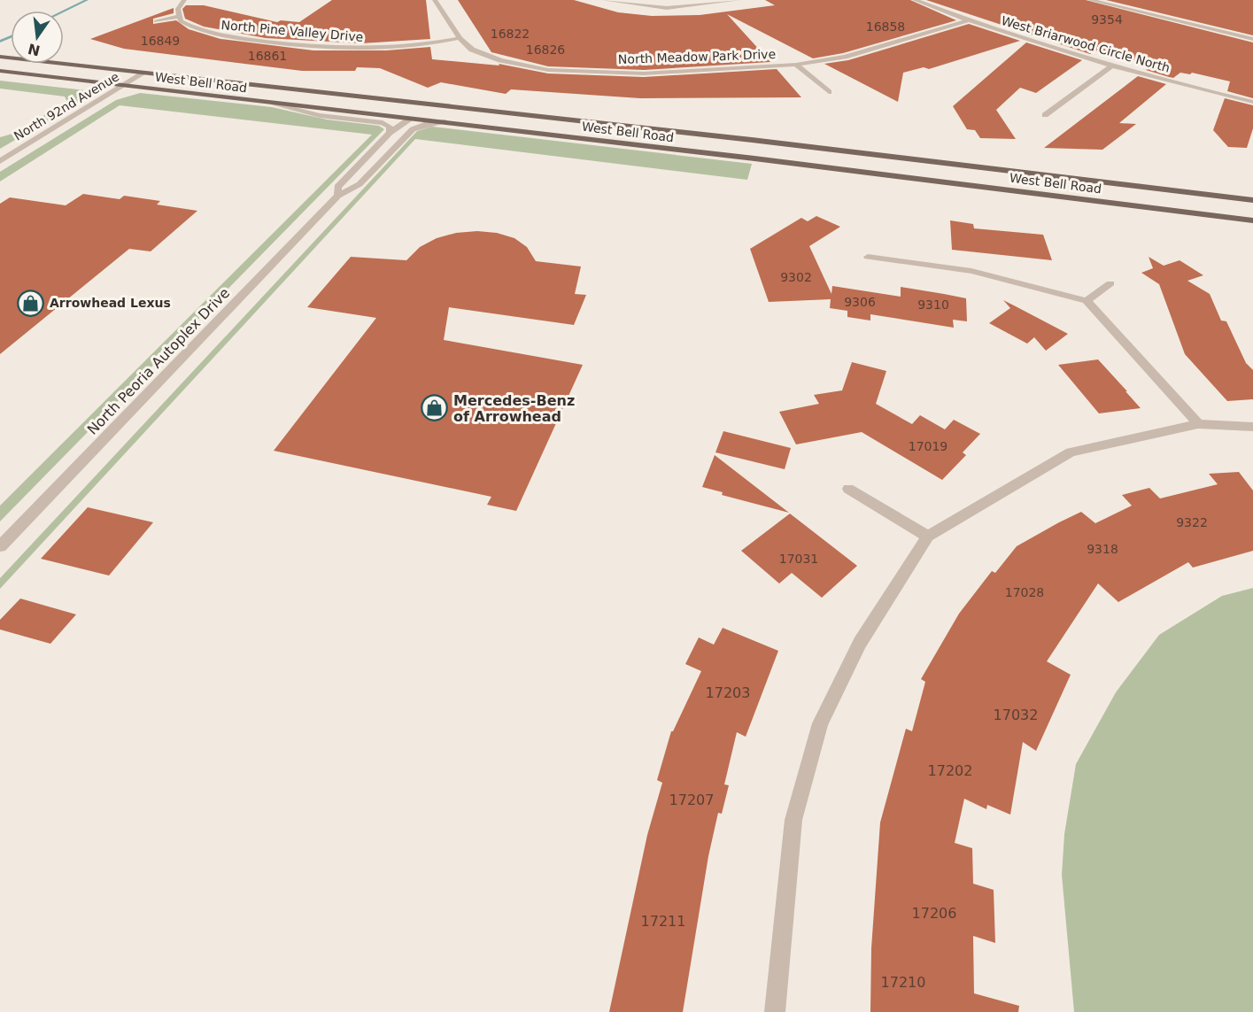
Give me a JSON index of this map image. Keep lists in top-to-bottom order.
{
  "streets": {
    "main road": ["West Bell Road"],
    "street": [
      "North Pine Valley Drive",
      "West Briarwood Circle North",
      "North Meadow Park Drive",
      "North 92nd Avenue",
      "North Peoria Autoplex Drive"
    ]
  },
  "crossings": [
    ["North Pine Valley Drive", "North Meadow Park Drive"],
    ["West Briarwood Circle North", "North Meadow Park Drive"],
    ["West Bell Road", "North 92nd Avenue"],
    ["West Bell Road", "North Peoria Autoplex Drive"]
  ],
  "places": {
    "shop": ["Arrowhead Lexus", "Mercedes-Benz of Arrowhead"]
  },
  "house_numbers": [
    "9354",
    "16858",
    "16822",
    "16849",
    "16826",
    "16861",
    "9302",
    "9306",
    "9310",
    "17019",
    "9322",
    "9318",
    "17031",
    "17028",
    "17203",
    "17032",
    "17202",
    "17207",
    "17206",
    "17211",
    "17210"
  ],
  "north": "bottom"
}
